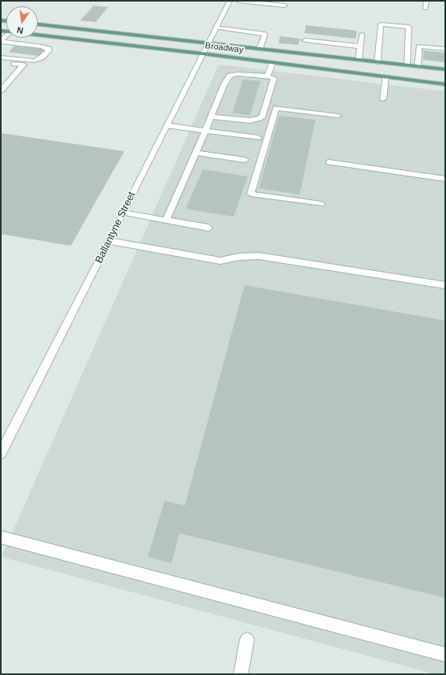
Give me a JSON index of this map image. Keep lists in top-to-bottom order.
{
  "streets": {
    "main road": ["Broadway", "Ballantyne Street"]
  },
  "crossings": [
    ["Broadway", "Ballantyne Street"]
  ],
  "north": "bottom"
}
